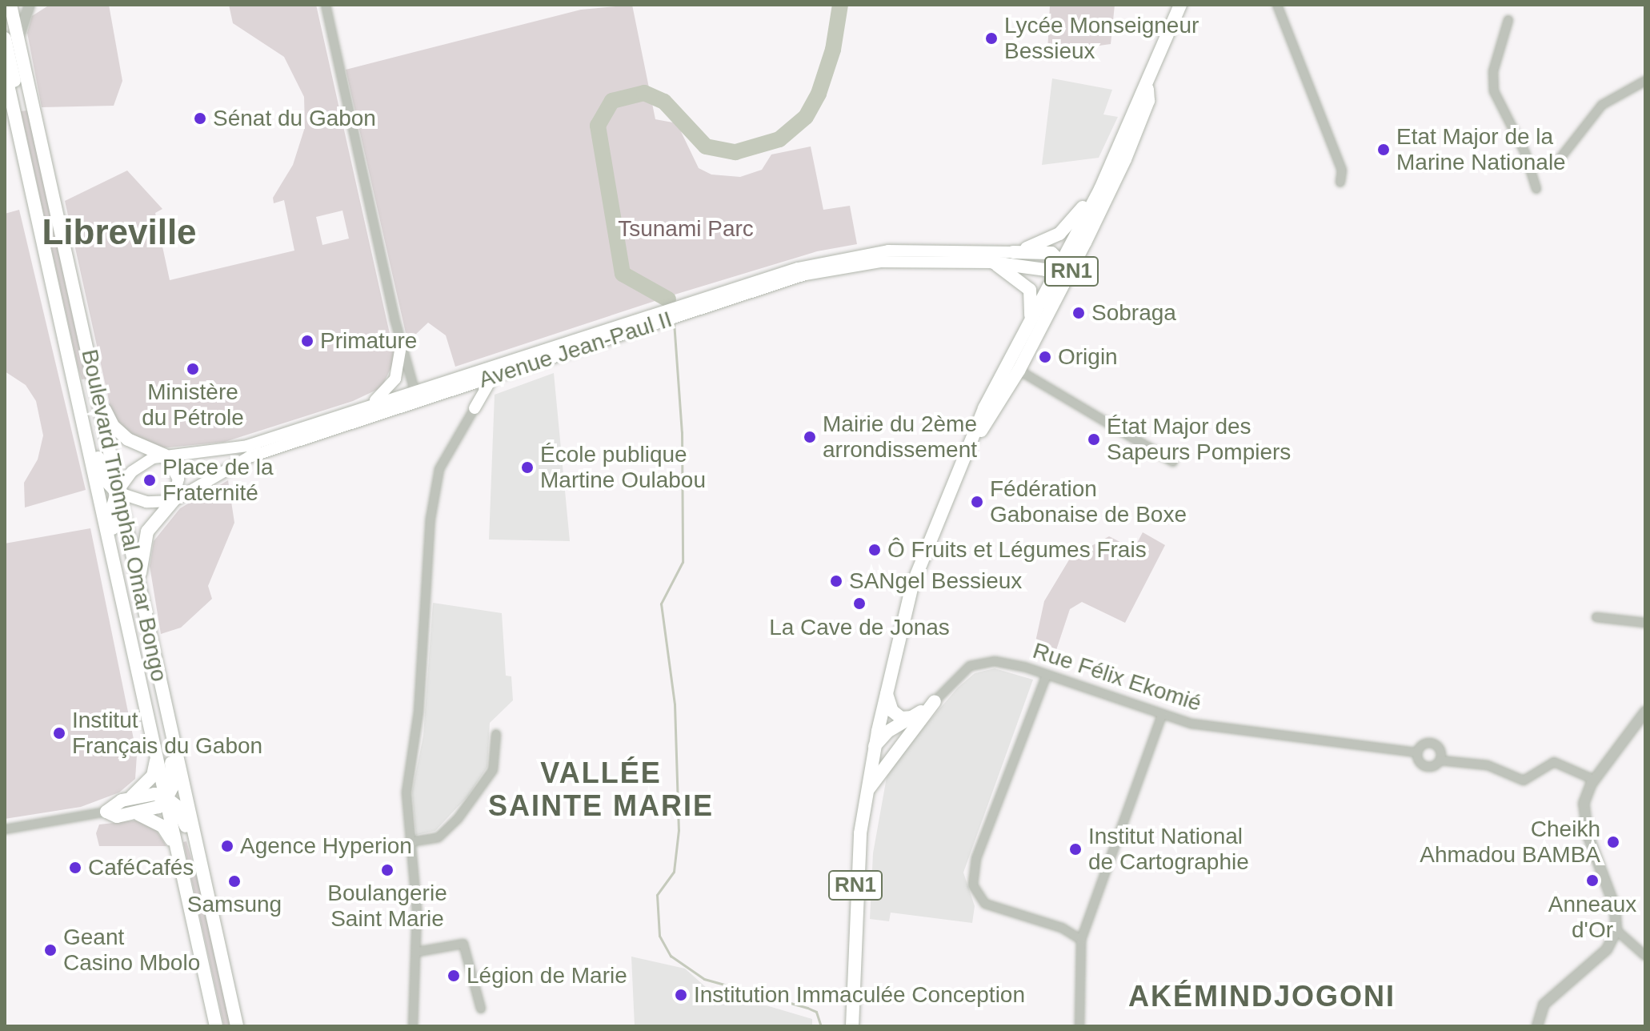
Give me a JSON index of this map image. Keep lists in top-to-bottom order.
{
  "streets": {
    "main road": ["RN1", "Avenue Jean-Paul II", "Boulevard Triomphal Omar Bongo"],
    "street": ["Rue Félix Ekomié"]
  },
  "crossings": [
    ["Avenue Jean-Paul II", "Boulevard Triomphal Omar Bongo"]
  ],
  "districts": ["Libreville", "VALLÉE SAINTE MARIE", "AKÉMINDJOGONI"],
  "parks": ["Tsunami Parc"],
  "places": [
    "Lycée Monseigneur Bessieux",
    "Sénat du Gabon",
    "Etat Major de la Marine Nationale",
    "Sobraga",
    "Primature",
    "Origin",
    "Ministère du Pétrole",
    "Mairie du 2ème arrondissement",
    "État Major des Sapeurs Pompiers",
    "École publique Martine Oulabou",
    "Place de la Fraternité",
    "Fédération Gabonaise de Boxe",
    "Ô Fruits et Légumes Frais",
    "SANgel Bessieux",
    "La Cave de Jonas",
    "Institut Français du Gabon",
    "Cheikh Ahmadou BAMBA",
    "Agence Hyperion",
    "Institut National de Cartographie",
    "CaféCafés",
    "Boulangerie Saint Marie",
    "Anneaux d'Or",
    "Samsung",
    "Geant Casino Mbolo",
    "Légion de Marie",
    "Institution Immaculée Conception"
  ]
}
